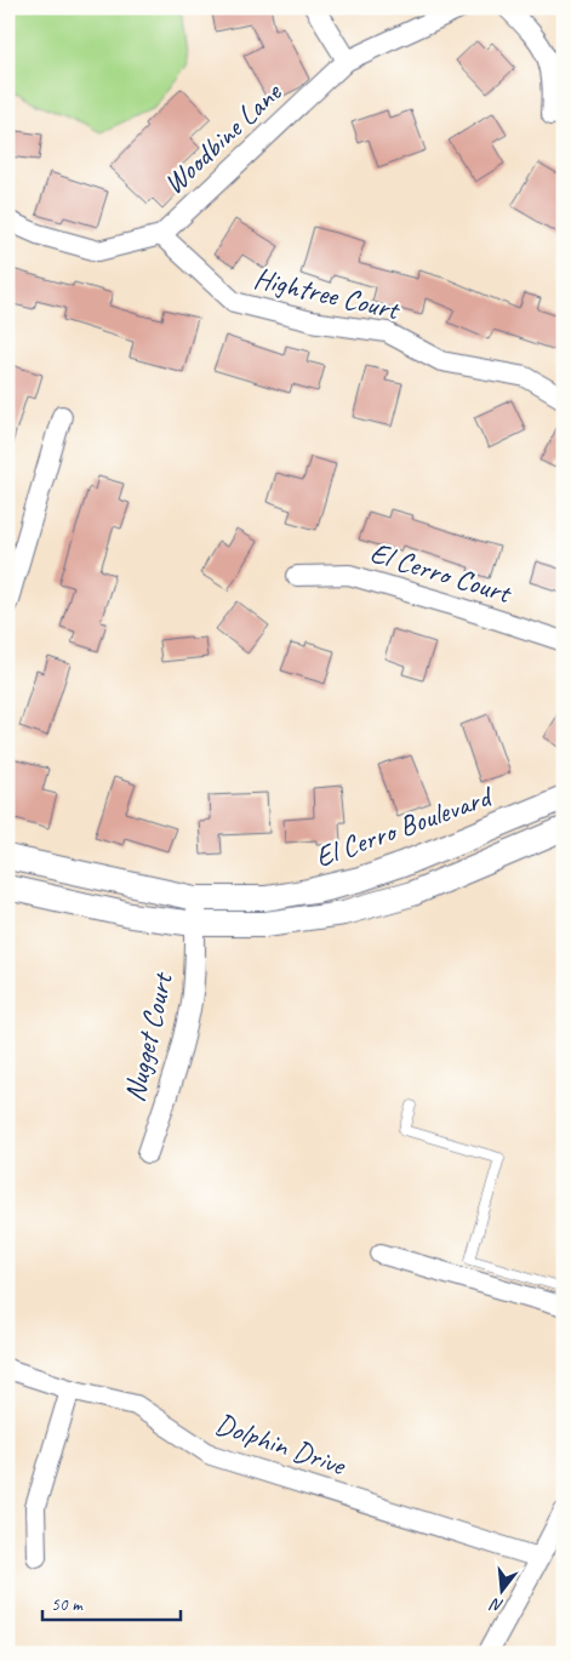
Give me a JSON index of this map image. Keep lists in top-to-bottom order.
{
  "streets": {
    "street": [
      "Woodbine Lane",
      "Hightree Court",
      "El Cerro Court",
      "El Cerro Boulevard",
      "Nugget Court",
      "Dolphin Drive"
    ]
  },
  "crossings": [
    ["Woodbine Lane", "Hightree Court"],
    ["El Cerro Boulevard", "Nugget Court"]
  ],
  "scale_bar": "50 m",
  "north": "bottom"
}
